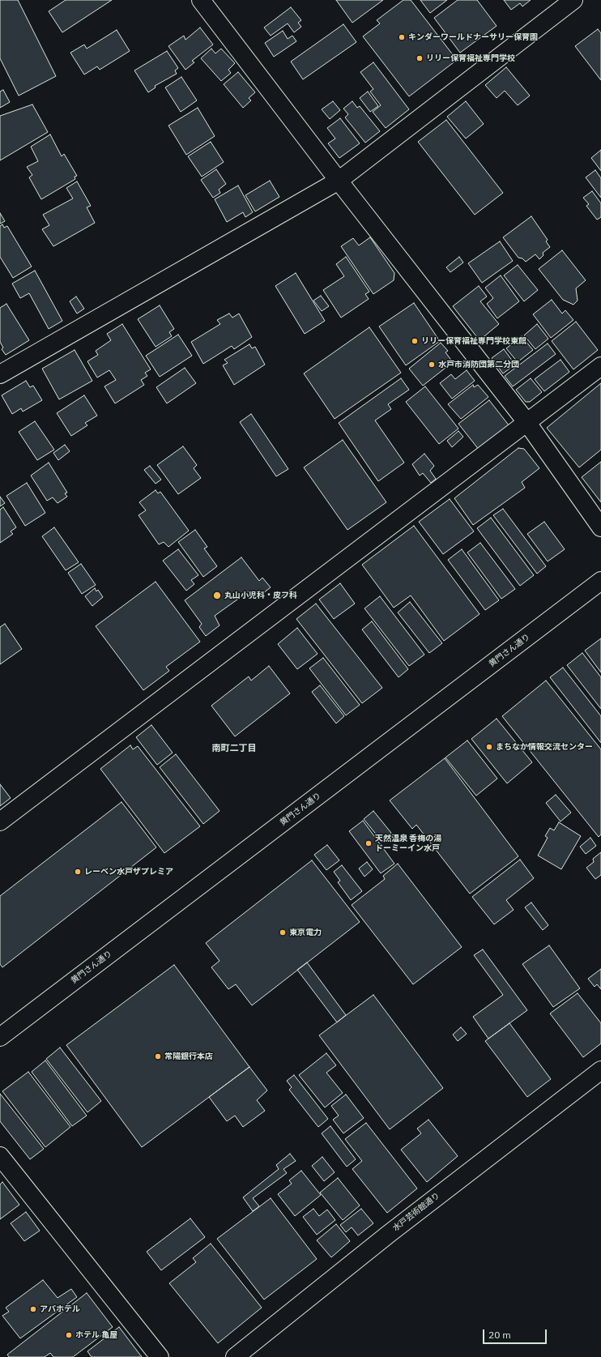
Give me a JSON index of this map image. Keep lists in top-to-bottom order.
{
  "streets": {
    "main road": ["黄門さん通り", "水戸芸術館通り"]
  },
  "districts": ["南町二丁目"],
  "places": [
    "キンダーワールドナーサリー保育園",
    "リリー保育福祉専門学校",
    "リリー保育福祉専門学校東館",
    "水戸市消防団第二分団",
    "丸山小児科・皮フ科",
    "まちなか情報交流センター",
    "天然温泉 香梅の湯 ドーミーイン水戸",
    "レーベン水戸ザプレミア",
    "東京電力",
    "常陽銀行本店",
    "アパホテル",
    "ホテル 亀屋"
  ],
  "scale_bar": "20 m"
}
